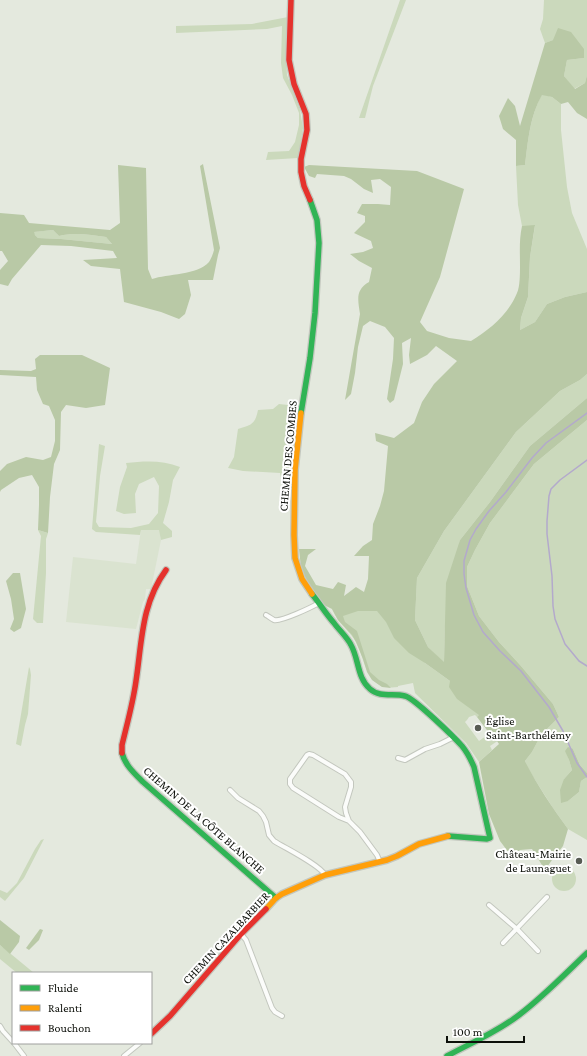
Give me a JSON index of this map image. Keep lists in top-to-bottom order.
{
  "streets": {
    "street": ["CHEMIN DES COMBES", "CHEMIN DE LA CÔTE BLANCHE", "CHEMIN CAZALBARBIER"]
  },
  "crossings": [
    ["CHEMIN DES COMBES", "CHEMIN CAZALBARBIER"],
    ["CHEMIN DE LA CÔTE BLANCHE", "CHEMIN CAZALBARBIER"]
  ],
  "places": ["Église Saint-Barthélémy", "Château-Mairie de Launaguet"],
  "legend": ["Fluide", "Ralenti", "Bouchon"],
  "scale_bar": "100 m"
}
